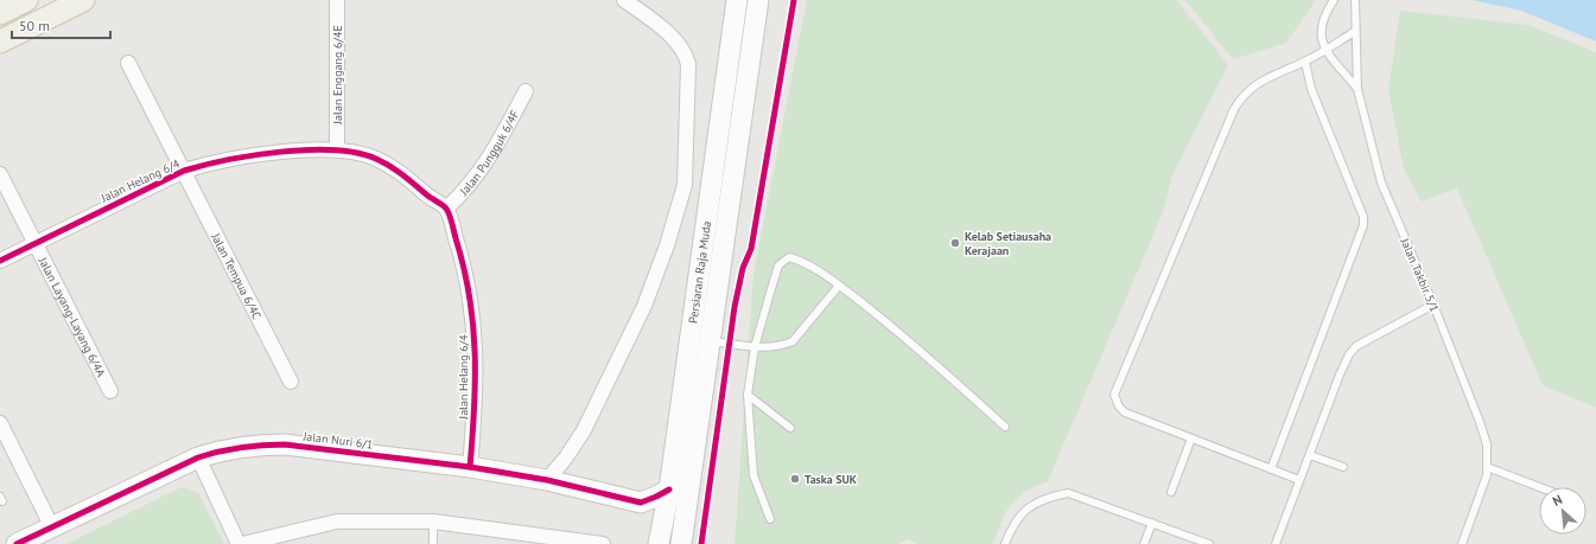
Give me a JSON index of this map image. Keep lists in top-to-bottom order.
{
  "streets": {
    "main road": ["Persiaran Raja Muda", "Jalan Nuri 6/1"],
    "street": [
      "Jalan Enggang 6/4E",
      "Jalan Pungguk 6/4F",
      "Jalan Helang 6/4",
      "Jalan Tempua 6/4C",
      "Jalan Layang-Layang 6/4A"
    ],
    "lane": ["Jalan Takbir 5/1"]
  },
  "crossings": [
    ["Jalan Enggang 6/4E", "Jalan Helang 6/4"],
    ["Jalan Pungguk 6/4F", "Jalan Helang 6/4"],
    ["Jalan Helang 6/4", "Jalan Tempua 6/4C"],
    ["Jalan Helang 6/4", "Jalan Layang-Layang 6/4A"],
    ["Jalan Helang 6/4", "Jalan Nuri 6/1"]
  ],
  "places": ["Kelab Setiausaha Kerajaan", "Taska SUK"],
  "scale_bar": "50 m",
  "north": "top left"
}
